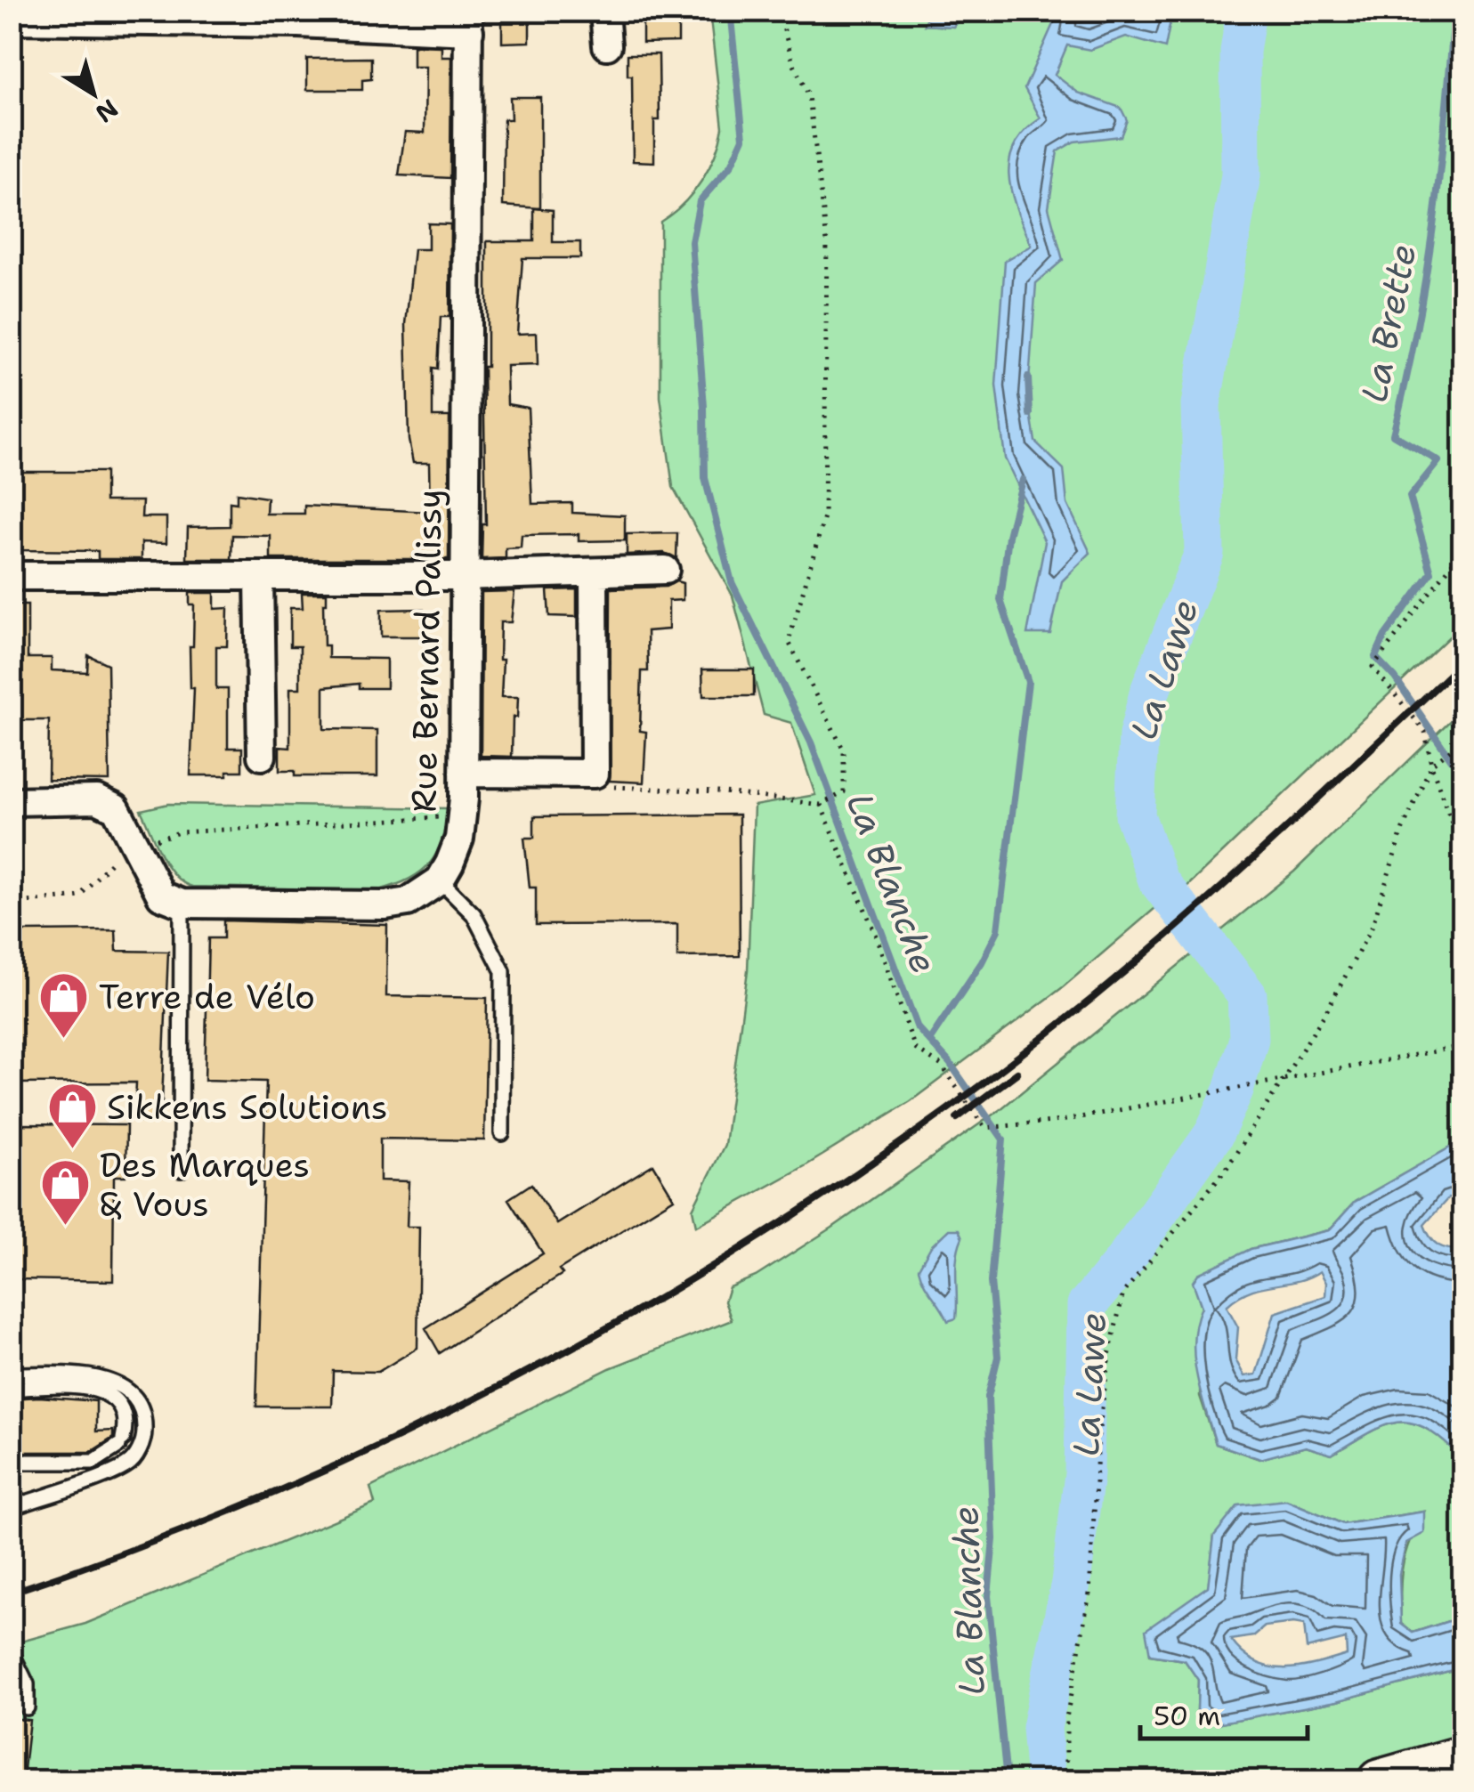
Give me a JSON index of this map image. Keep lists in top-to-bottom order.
{
  "streets": {
    "street": ["Rue Bernard Palissy"]
  },
  "water": ["La Brette", "La Lawe", "La Blanche"],
  "places": {
    "shop": ["Terre de Vélo", "Sikkens Solutions", "Des Marques & Vous"]
  },
  "scale_bar": "50 m",
  "north": "bottom right"
}
